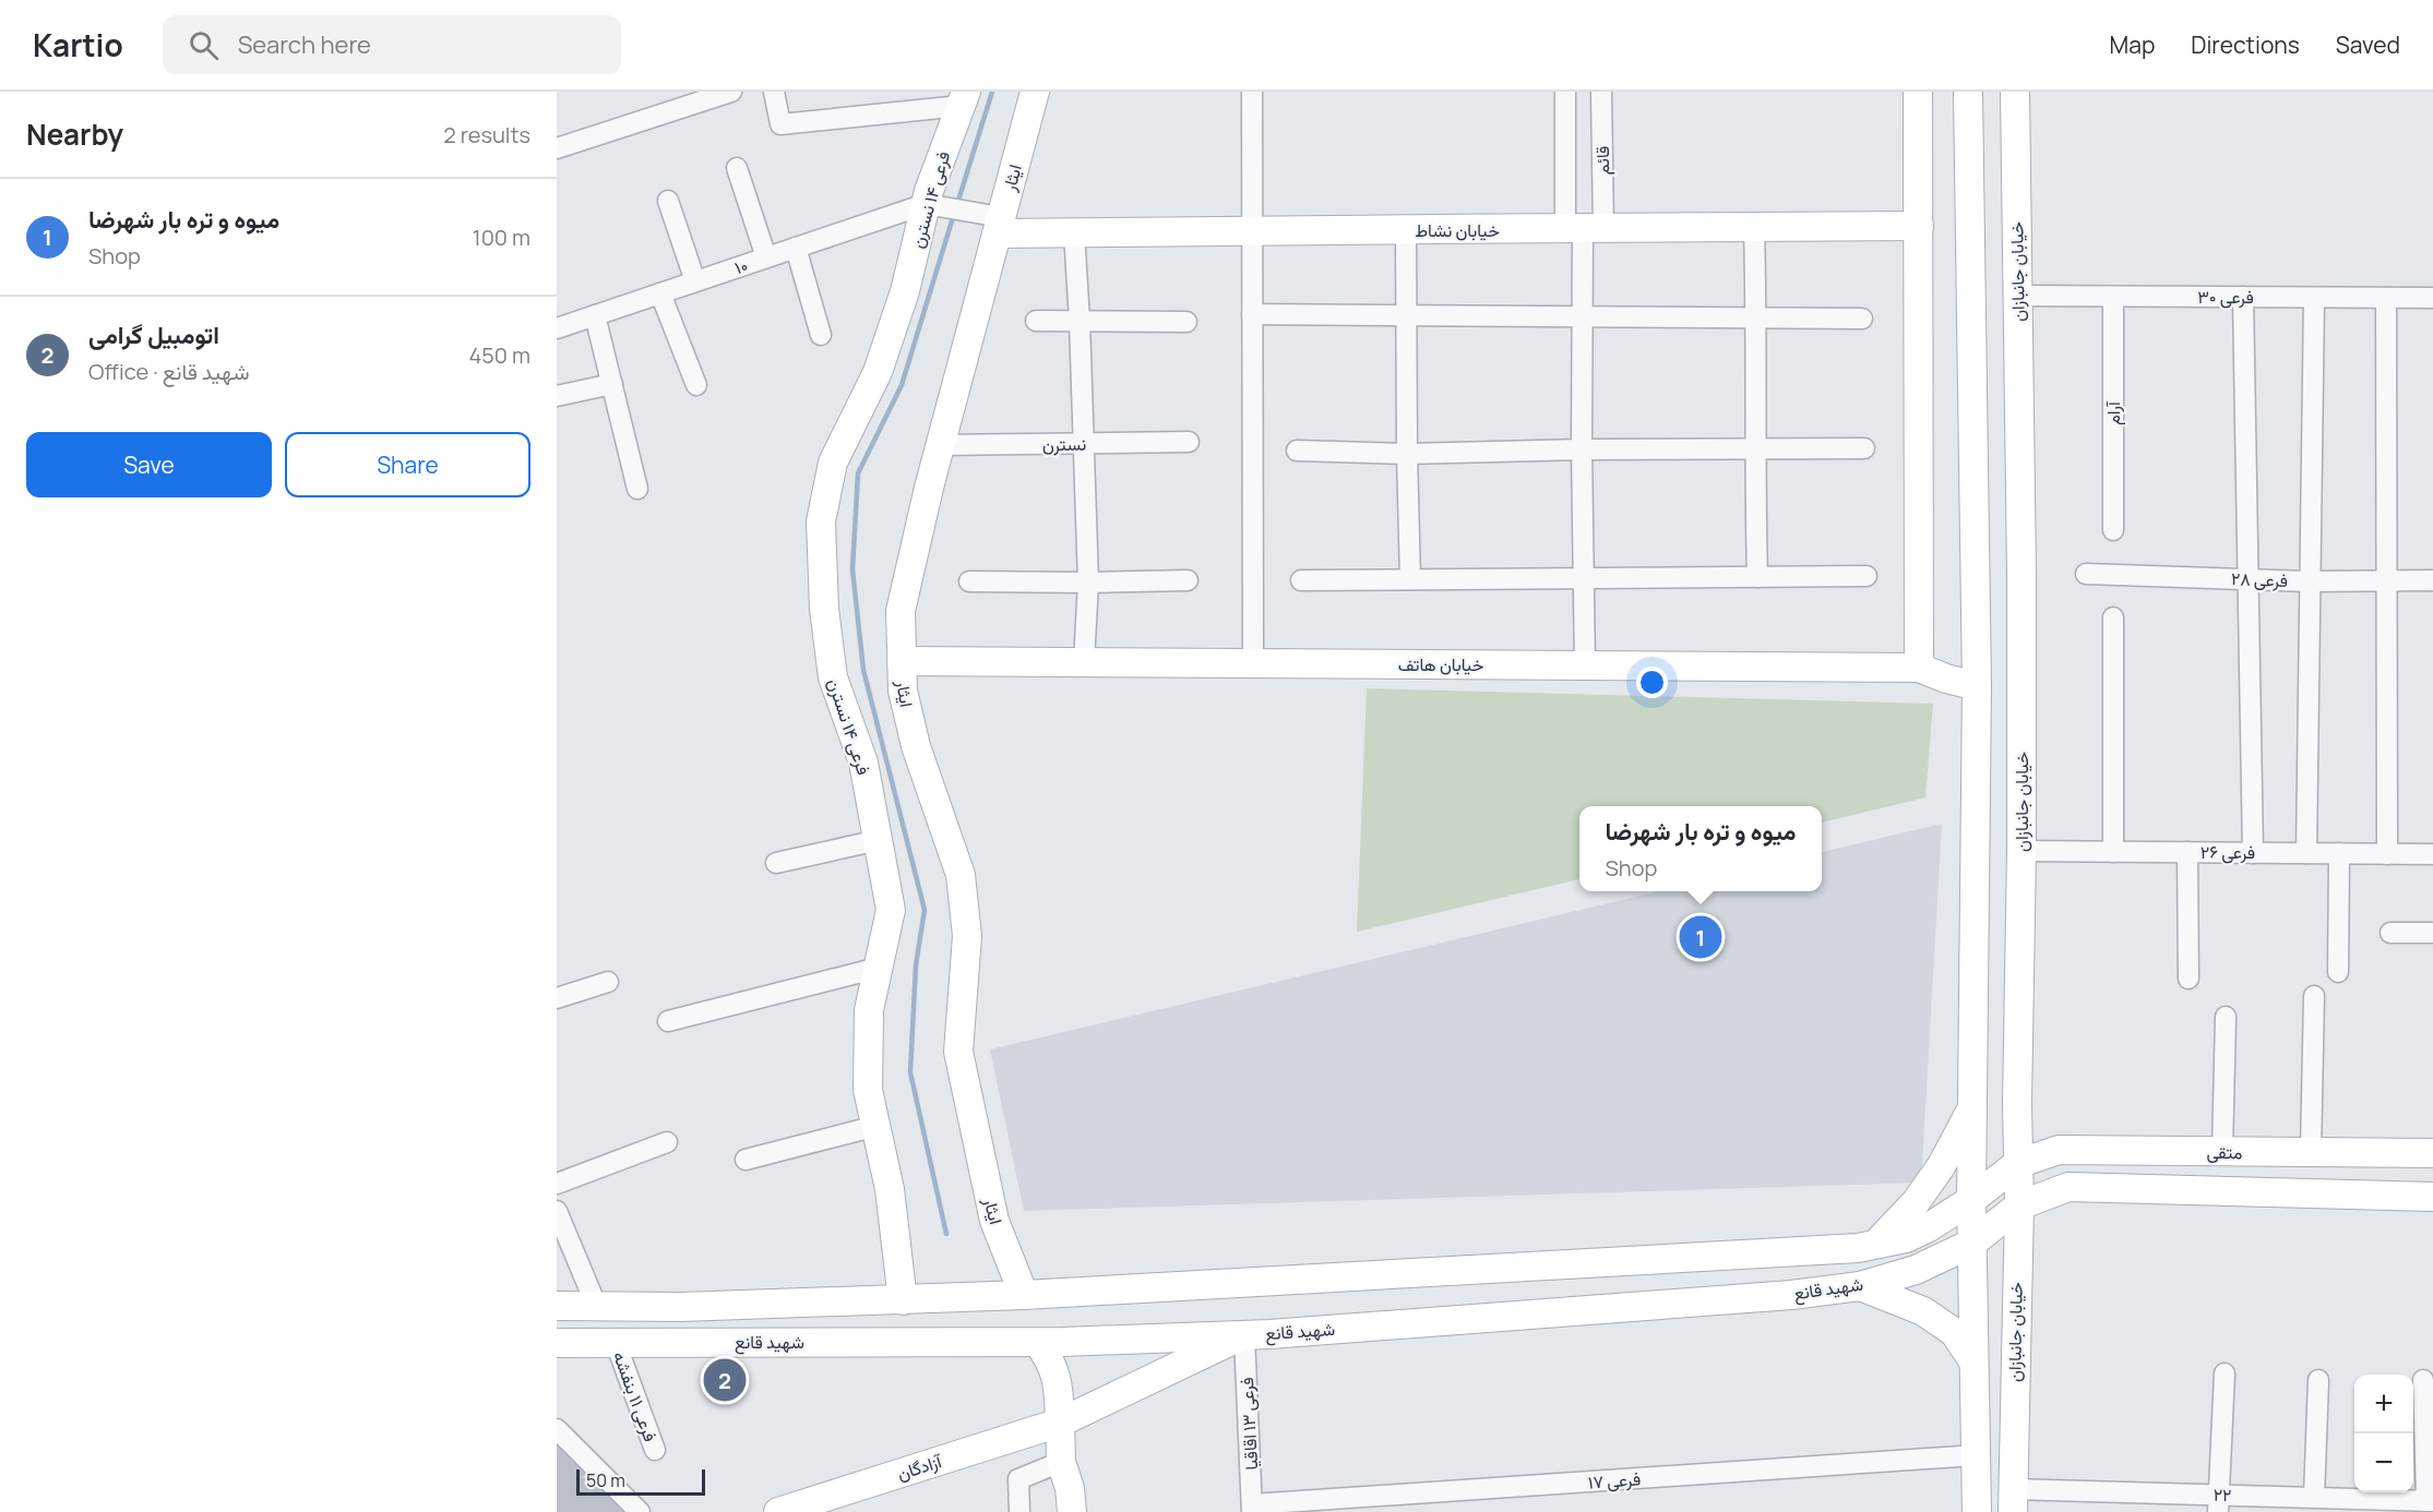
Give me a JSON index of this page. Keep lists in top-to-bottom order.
{
  "streets": {
    "main road": [
      "ایثار",
      "فرعی ۱۴ نسترن",
      "خیابان نشاط",
      "خیابان جانبازان",
      "خیابان هاتف",
      "متقی",
      "شهید قانع",
      "آزادگان"
    ],
    "street": [
      "قائم",
      "۱۰",
      "فرعی ۳۰",
      "آرام",
      "نسترن",
      "فرعی ۲۸",
      "فرعی ۲۶",
      "فرعی ۱۱ بنفشه",
      "فرعی ۱۳ اقاقیا",
      "فرعی ۱۷",
      "۲۲"
    ]
  },
  "crossings": [
    ["قائم", "خیابان نشاط"],
    ["ایثار", "خیابان نشاط"],
    ["ایثار", "نسترن"],
    ["ایثار", "خیابان هاتف"],
    ["ایثار", "شهید قانع"],
    ["فرعی ۱۴ نسترن", "۱۰"],
    ["فرعی ۱۴ نسترن", "شهید قانع"],
    ["خیابان جانبازان", "فرعی ۳۰"],
    ["خیابان جانبازان", "فرعی ۲۶"],
    ["خیابان جانبازان", "متقی"],
    ["خیابان جانبازان", "شهید قانع"],
    ["خیابان جانبازان", "۲۲"],
    ["فرعی ۳۰", "آرام"],
    ["متقی", "شهید قانع"],
    ["شهید قانع", "فرعی ۱۱ بنفشه"],
    ["شهید قانع", "فرعی ۱۳ اقاقیا"],
    ["شهید قانع", "آزادگان"],
    ["فرعی ۱۳ اقاقیا", "آزادگان"],
    ["فرعی ۱۳ اقاقیا", "فرعی ۱۷"]
  ],
  "scale_bar": "50 m",
  "page": {
    "header": "Kartio",
    "search": "Search here",
    "nav": ["Map", "Directions", "Saved"],
    "heading": ["Nearby", "2 results"],
    "list": [
      {
        "mark": "1",
        "name": "میوه و تره بار شهرضا",
        "note": "Shop",
        "value": "100 m"
      },
      {
        "mark": "2",
        "name": "اتومبیل گرامی",
        "note": "Office · شهید قانع",
        "value": "450 m"
      }
    ],
    "buttons": ["Save", "Share"],
    "popup": ["میوه و تره بار شهرضا", "Shop"],
    "pins": ["1", "2"],
    "map_buttons": ["+", "−"],
    "scale": "50 m"
  }
}
